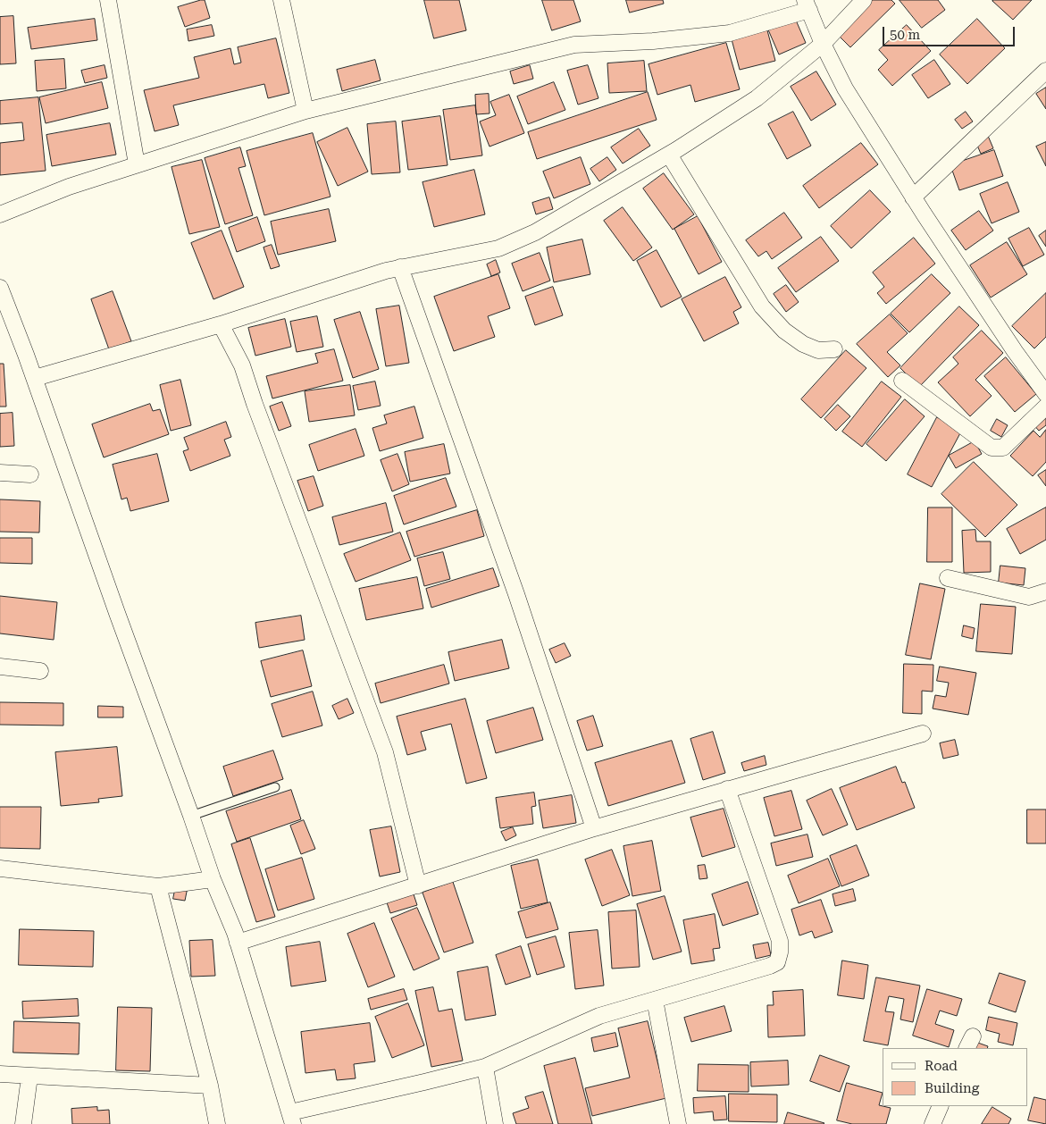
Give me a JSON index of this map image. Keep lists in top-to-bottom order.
{
  "legend": ["Road", "Building"],
  "scale_bar": "50 m"
}
